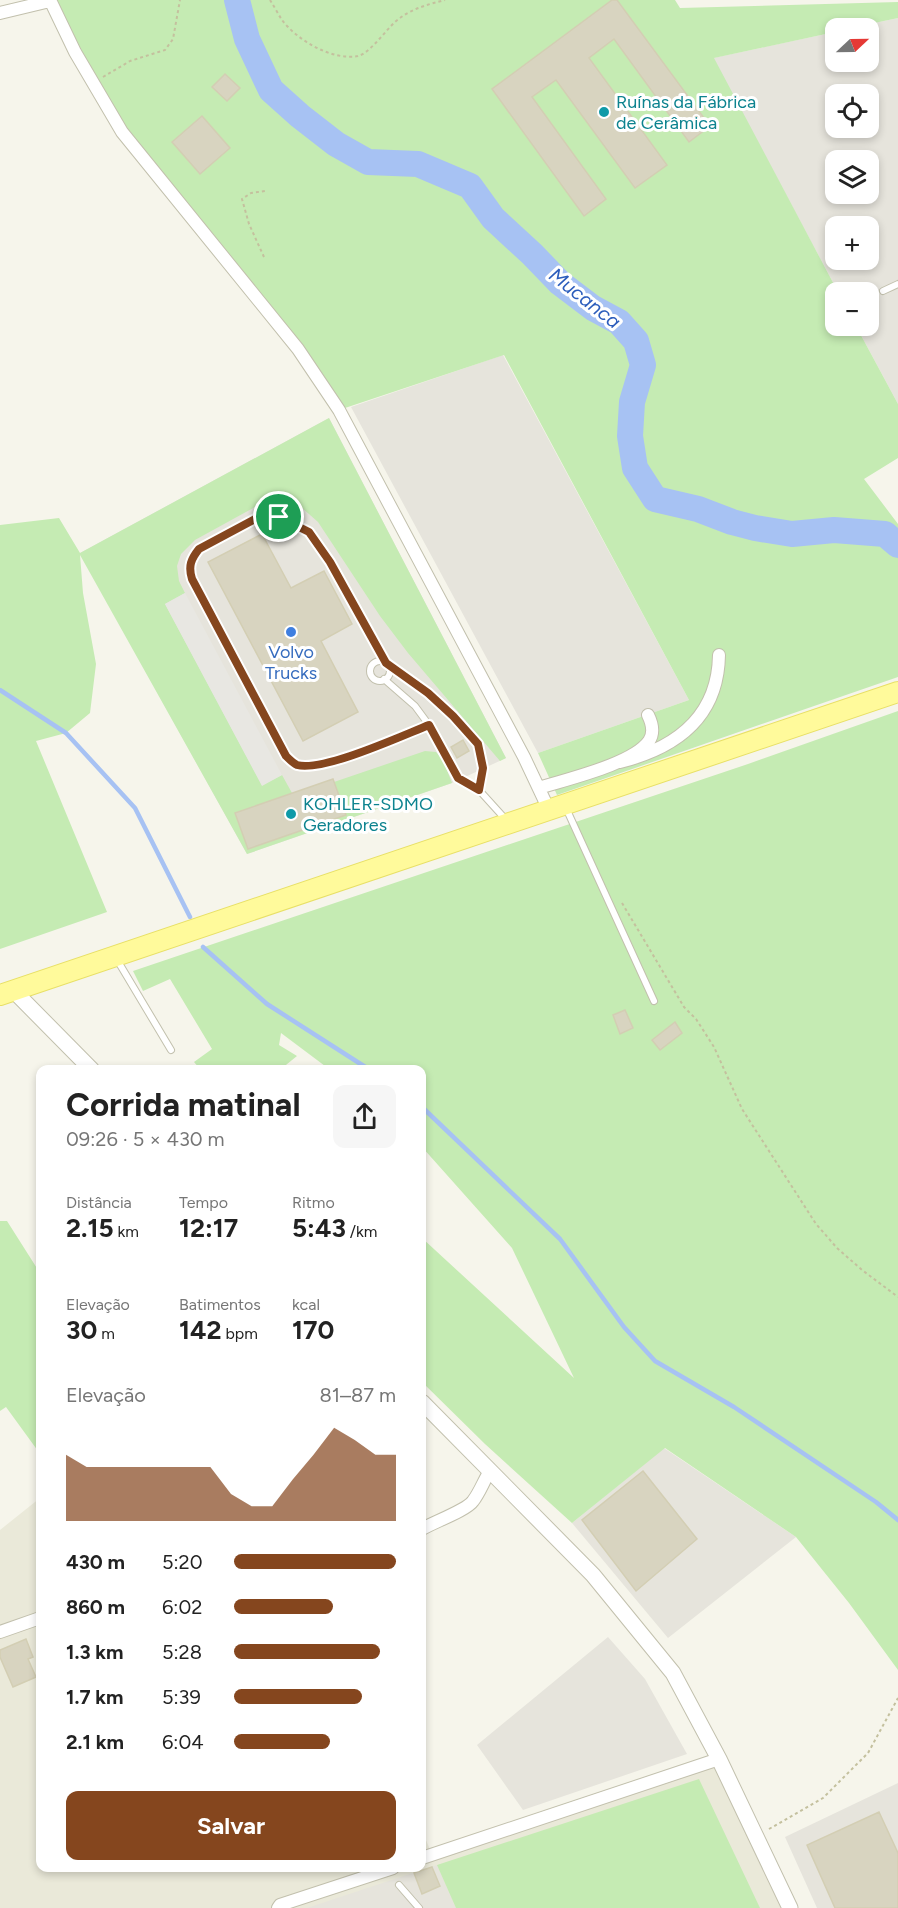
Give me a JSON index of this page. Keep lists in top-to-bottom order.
{
  "water": ["Mucanca"],
  "places": ["Ruínas da Fábrica de Cerâmica", "Volvo Trucks", "KOHLER-SDMO Geradores"],
  "north": "right",
  "page": {
    "map_buttons": ["+", "−"],
    "heading": ["Corrida matinal", "09:26 · 5 × 430 m"],
    "stats": [
      ["Distância", "2.15 km"],
      ["Tempo", "12:17"],
      ["Ritmo", "5:43 /km"],
      ["Elevação", "30 m"],
      ["Batimentos", "142 bpm"],
      ["kcal", "170"]
    ],
    "chart": ["Elevação", "81–87 m"],
    "list": [
      {
        "name": "430 m",
        "note": "5:20"
      },
      {
        "name": "860 m",
        "note": "6:02"
      },
      {
        "name": "1.3 km",
        "note": "5:28"
      },
      {
        "name": "1.7 km",
        "note": "5:39"
      },
      {
        "name": "2.1 km",
        "note": "6:04"
      }
    ],
    "buttons": "Salvar"
  }
}
